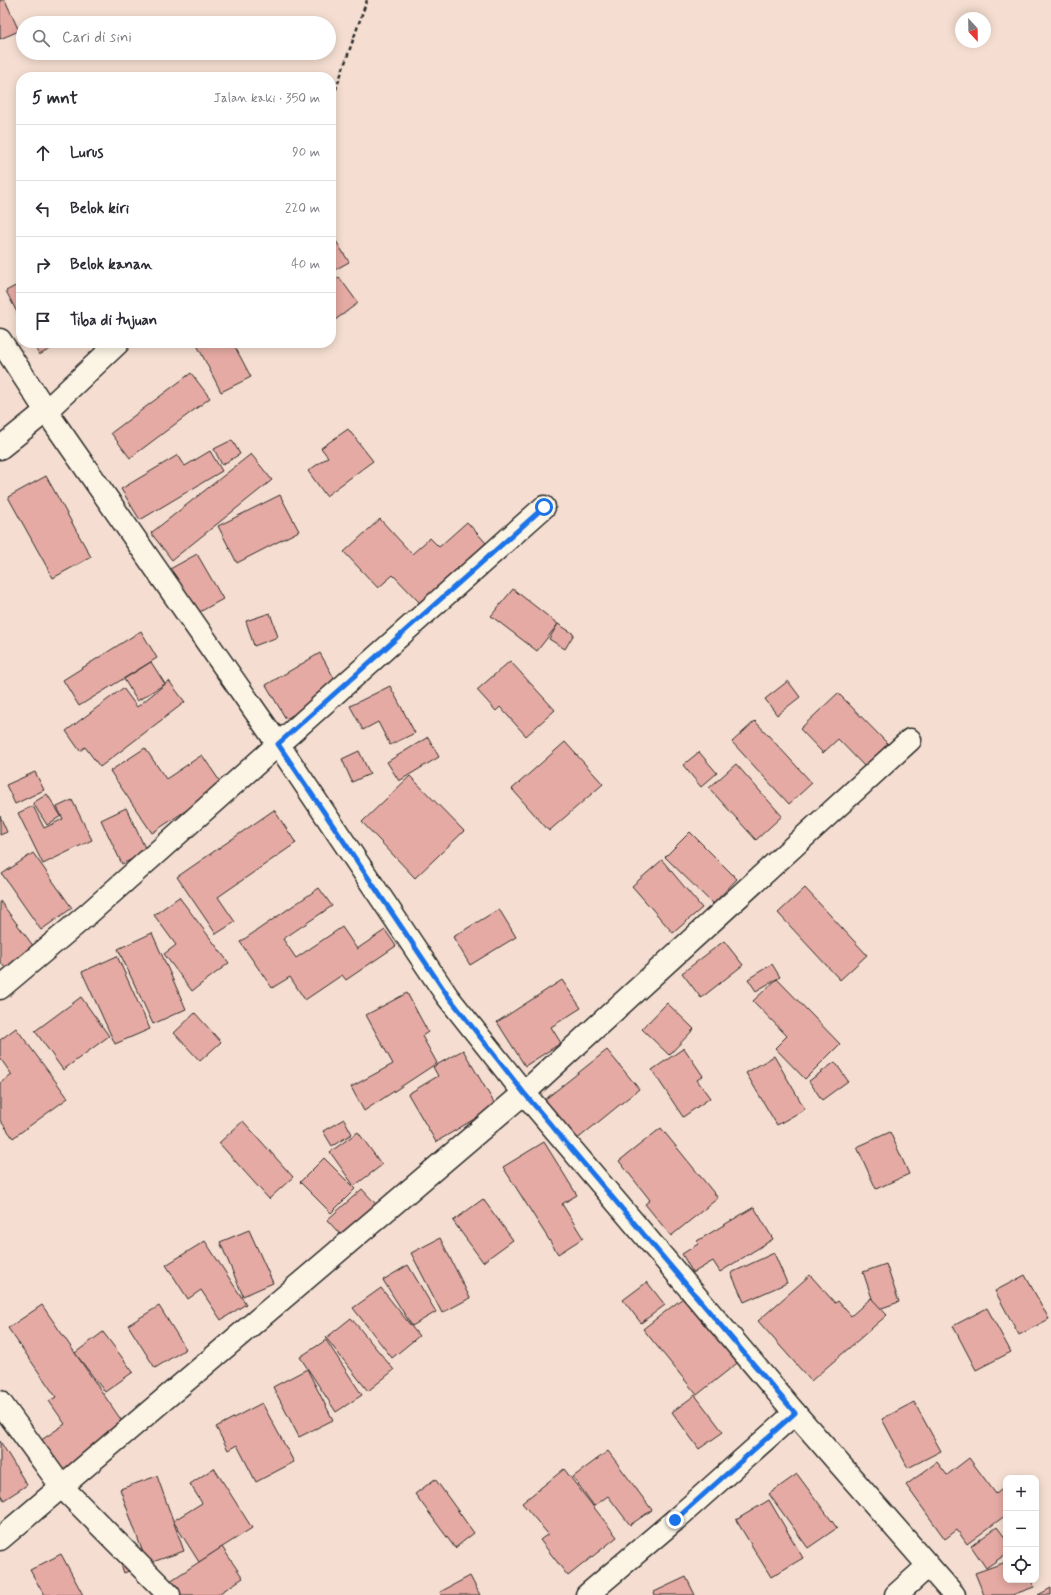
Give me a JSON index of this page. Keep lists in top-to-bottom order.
{
  "north": "bottom",
  "page": {
    "search": "Cari di sini",
    "heading": ["5 mnt", "Jalan kaki · 350 m"],
    "list": [
      ["Lurus", "90 m"],
      ["Belok kiri", "220 m"],
      ["Belok kanan", "40 m"],
      "Tiba di tujuan"
    ],
    "map_buttons": ["+", "−"]
  }
}
